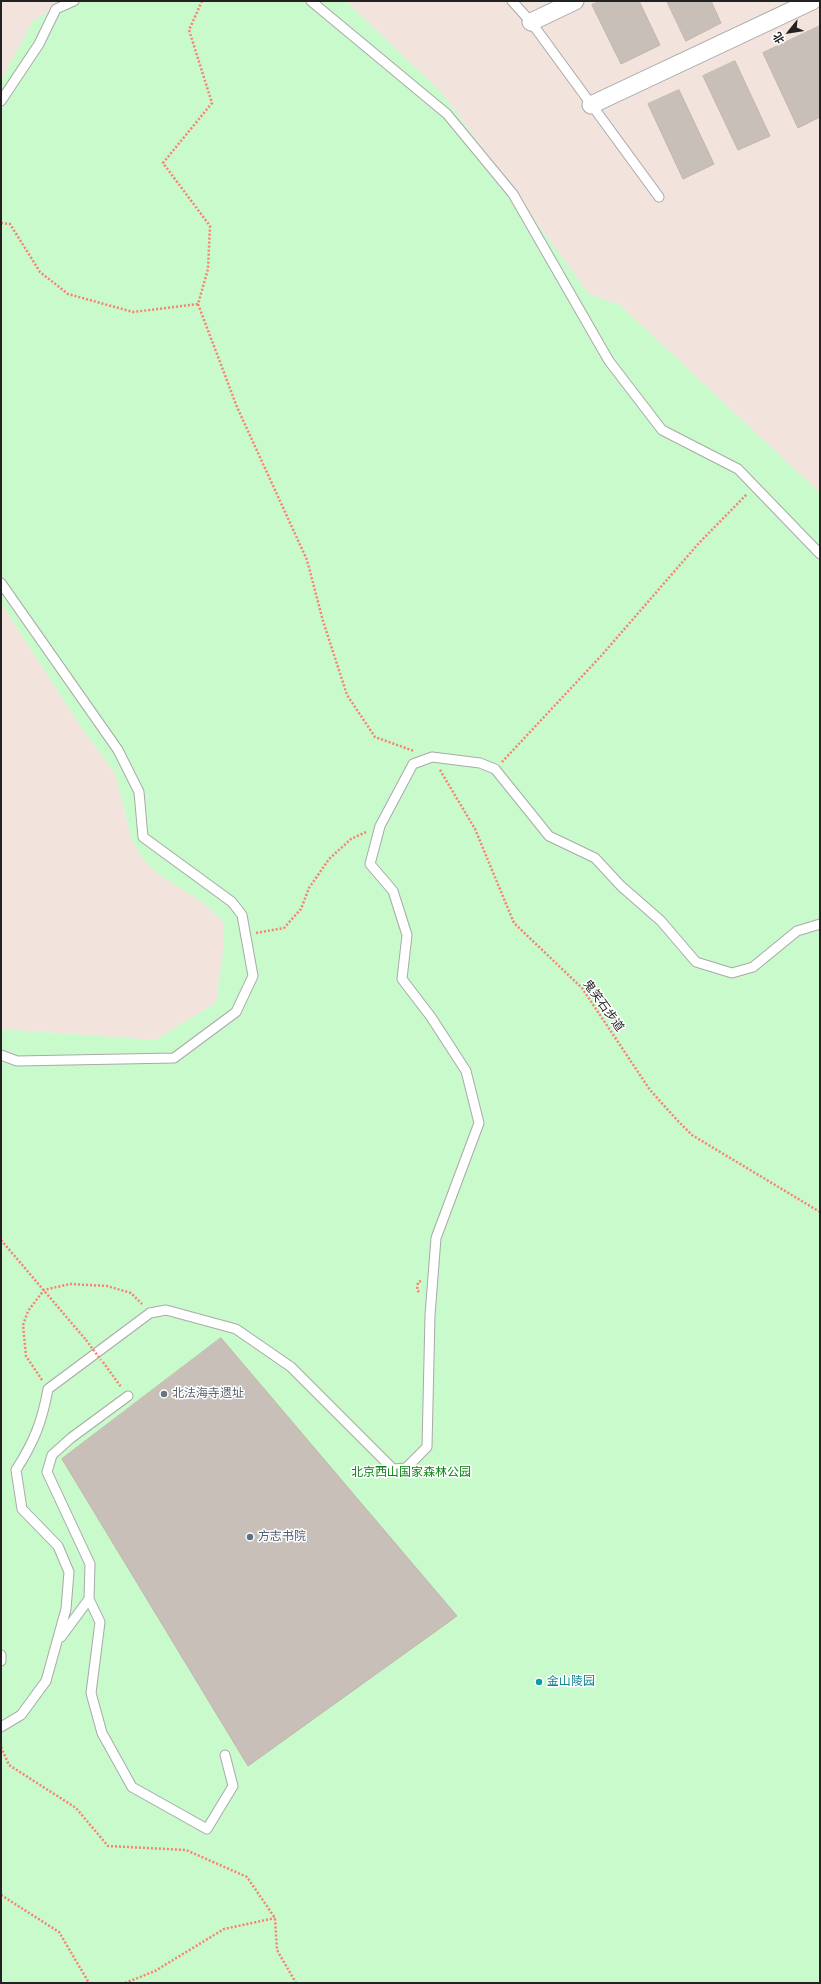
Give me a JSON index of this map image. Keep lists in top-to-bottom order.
{
  "streets": {
    "path": ["鬼笑石步道"]
  },
  "parks": ["北京西山国家森林公园"],
  "places": ["北法海寺遗址", "方志书院", "金山陵园"],
  "north": "bottom left"
}
